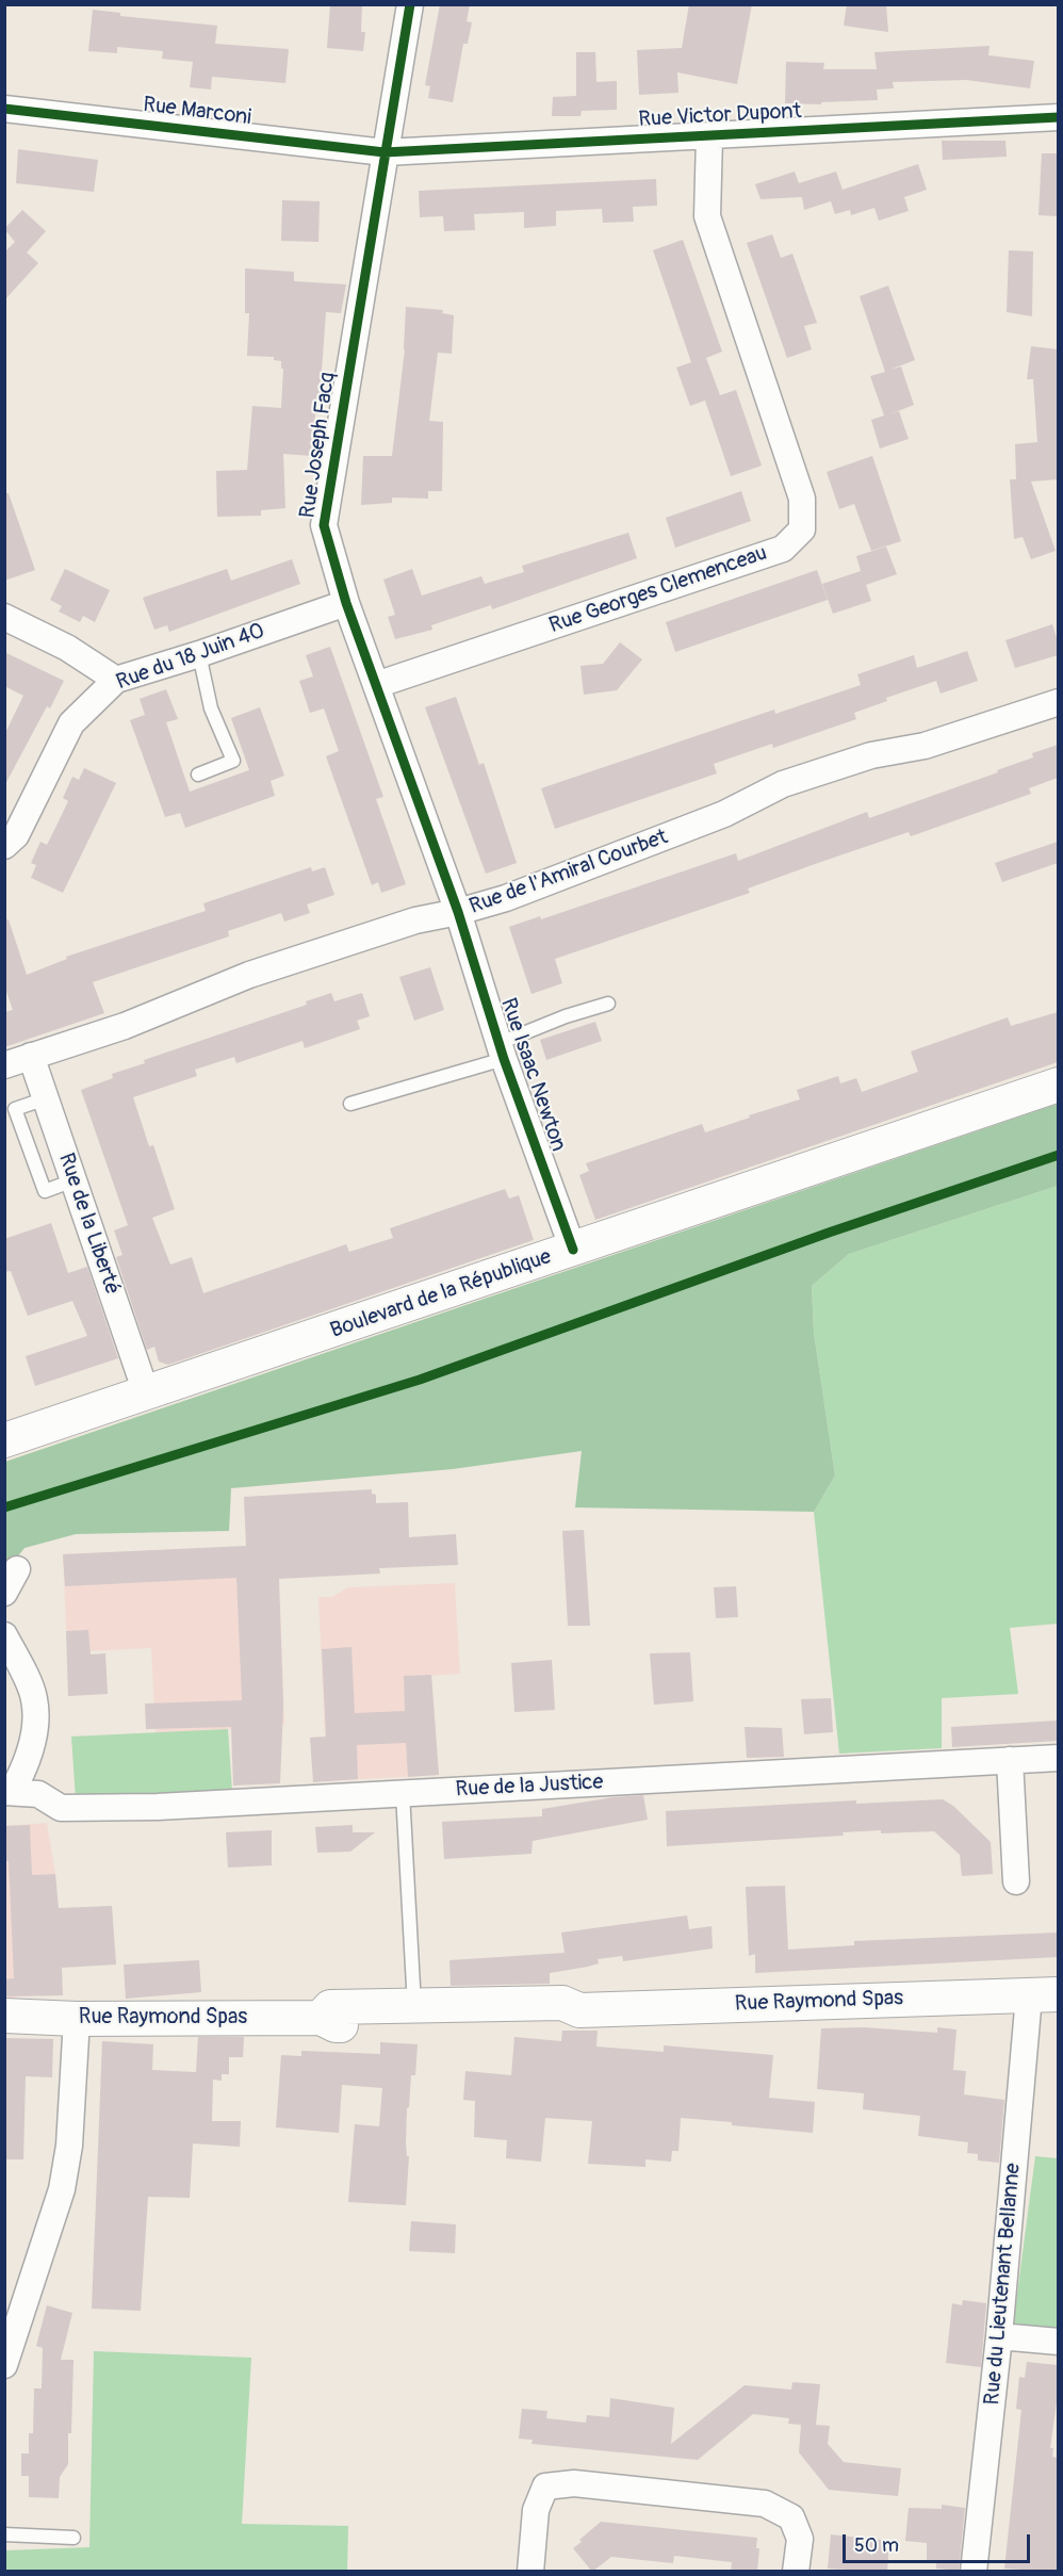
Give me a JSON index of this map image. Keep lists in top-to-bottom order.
{
  "streets": {
    "street": [
      "Rue Marconi",
      "Rue Victor Dupont",
      "Rue Joseph Facq",
      "Rue Georges Clemenceau",
      "Rue du 18 Juin 40",
      "Rue de l'Amiral Courbet",
      "Rue Isaac Newton",
      "Rue de la Liberté",
      "Boulevard de la République",
      "Rue de la Justice",
      "Rue Raymond Spas",
      "Rue du Lieutenant Bellanne"
    ]
  },
  "crossings": [
    ["Rue Marconi", "Rue Victor Dupont"],
    ["Rue Marconi", "Rue Joseph Facq"],
    ["Rue Victor Dupont", "Rue Joseph Facq"],
    ["Rue Victor Dupont", "Rue Georges Clemenceau"],
    ["Rue Joseph Facq", "Rue Georges Clemenceau"],
    ["Rue Joseph Facq", "Rue du 18 Juin 40"],
    ["Rue Joseph Facq", "Rue de l'Amiral Courbet"],
    ["Rue Joseph Facq", "Rue Isaac Newton"],
    ["Rue de l'Amiral Courbet", "Rue Isaac Newton"],
    ["Rue de l'Amiral Courbet", "Rue de la Liberté"],
    ["Rue Isaac Newton", "Boulevard de la République"],
    ["Rue de la Liberté", "Boulevard de la République"],
    ["Rue Raymond Spas", "Rue du Lieutenant Bellanne"]
  ],
  "scale_bar": "50 m"
}
